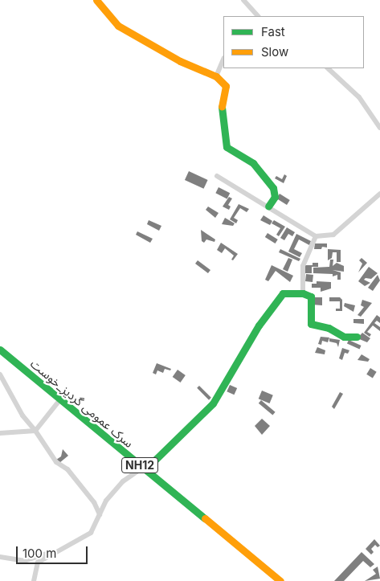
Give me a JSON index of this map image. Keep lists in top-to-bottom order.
{
  "streets": {
    "main road": ["سرک عمومی گردیز_خوست", "NH12"]
  },
  "legend": ["Fast", "Slow"],
  "scale_bar": "100 m"
}
